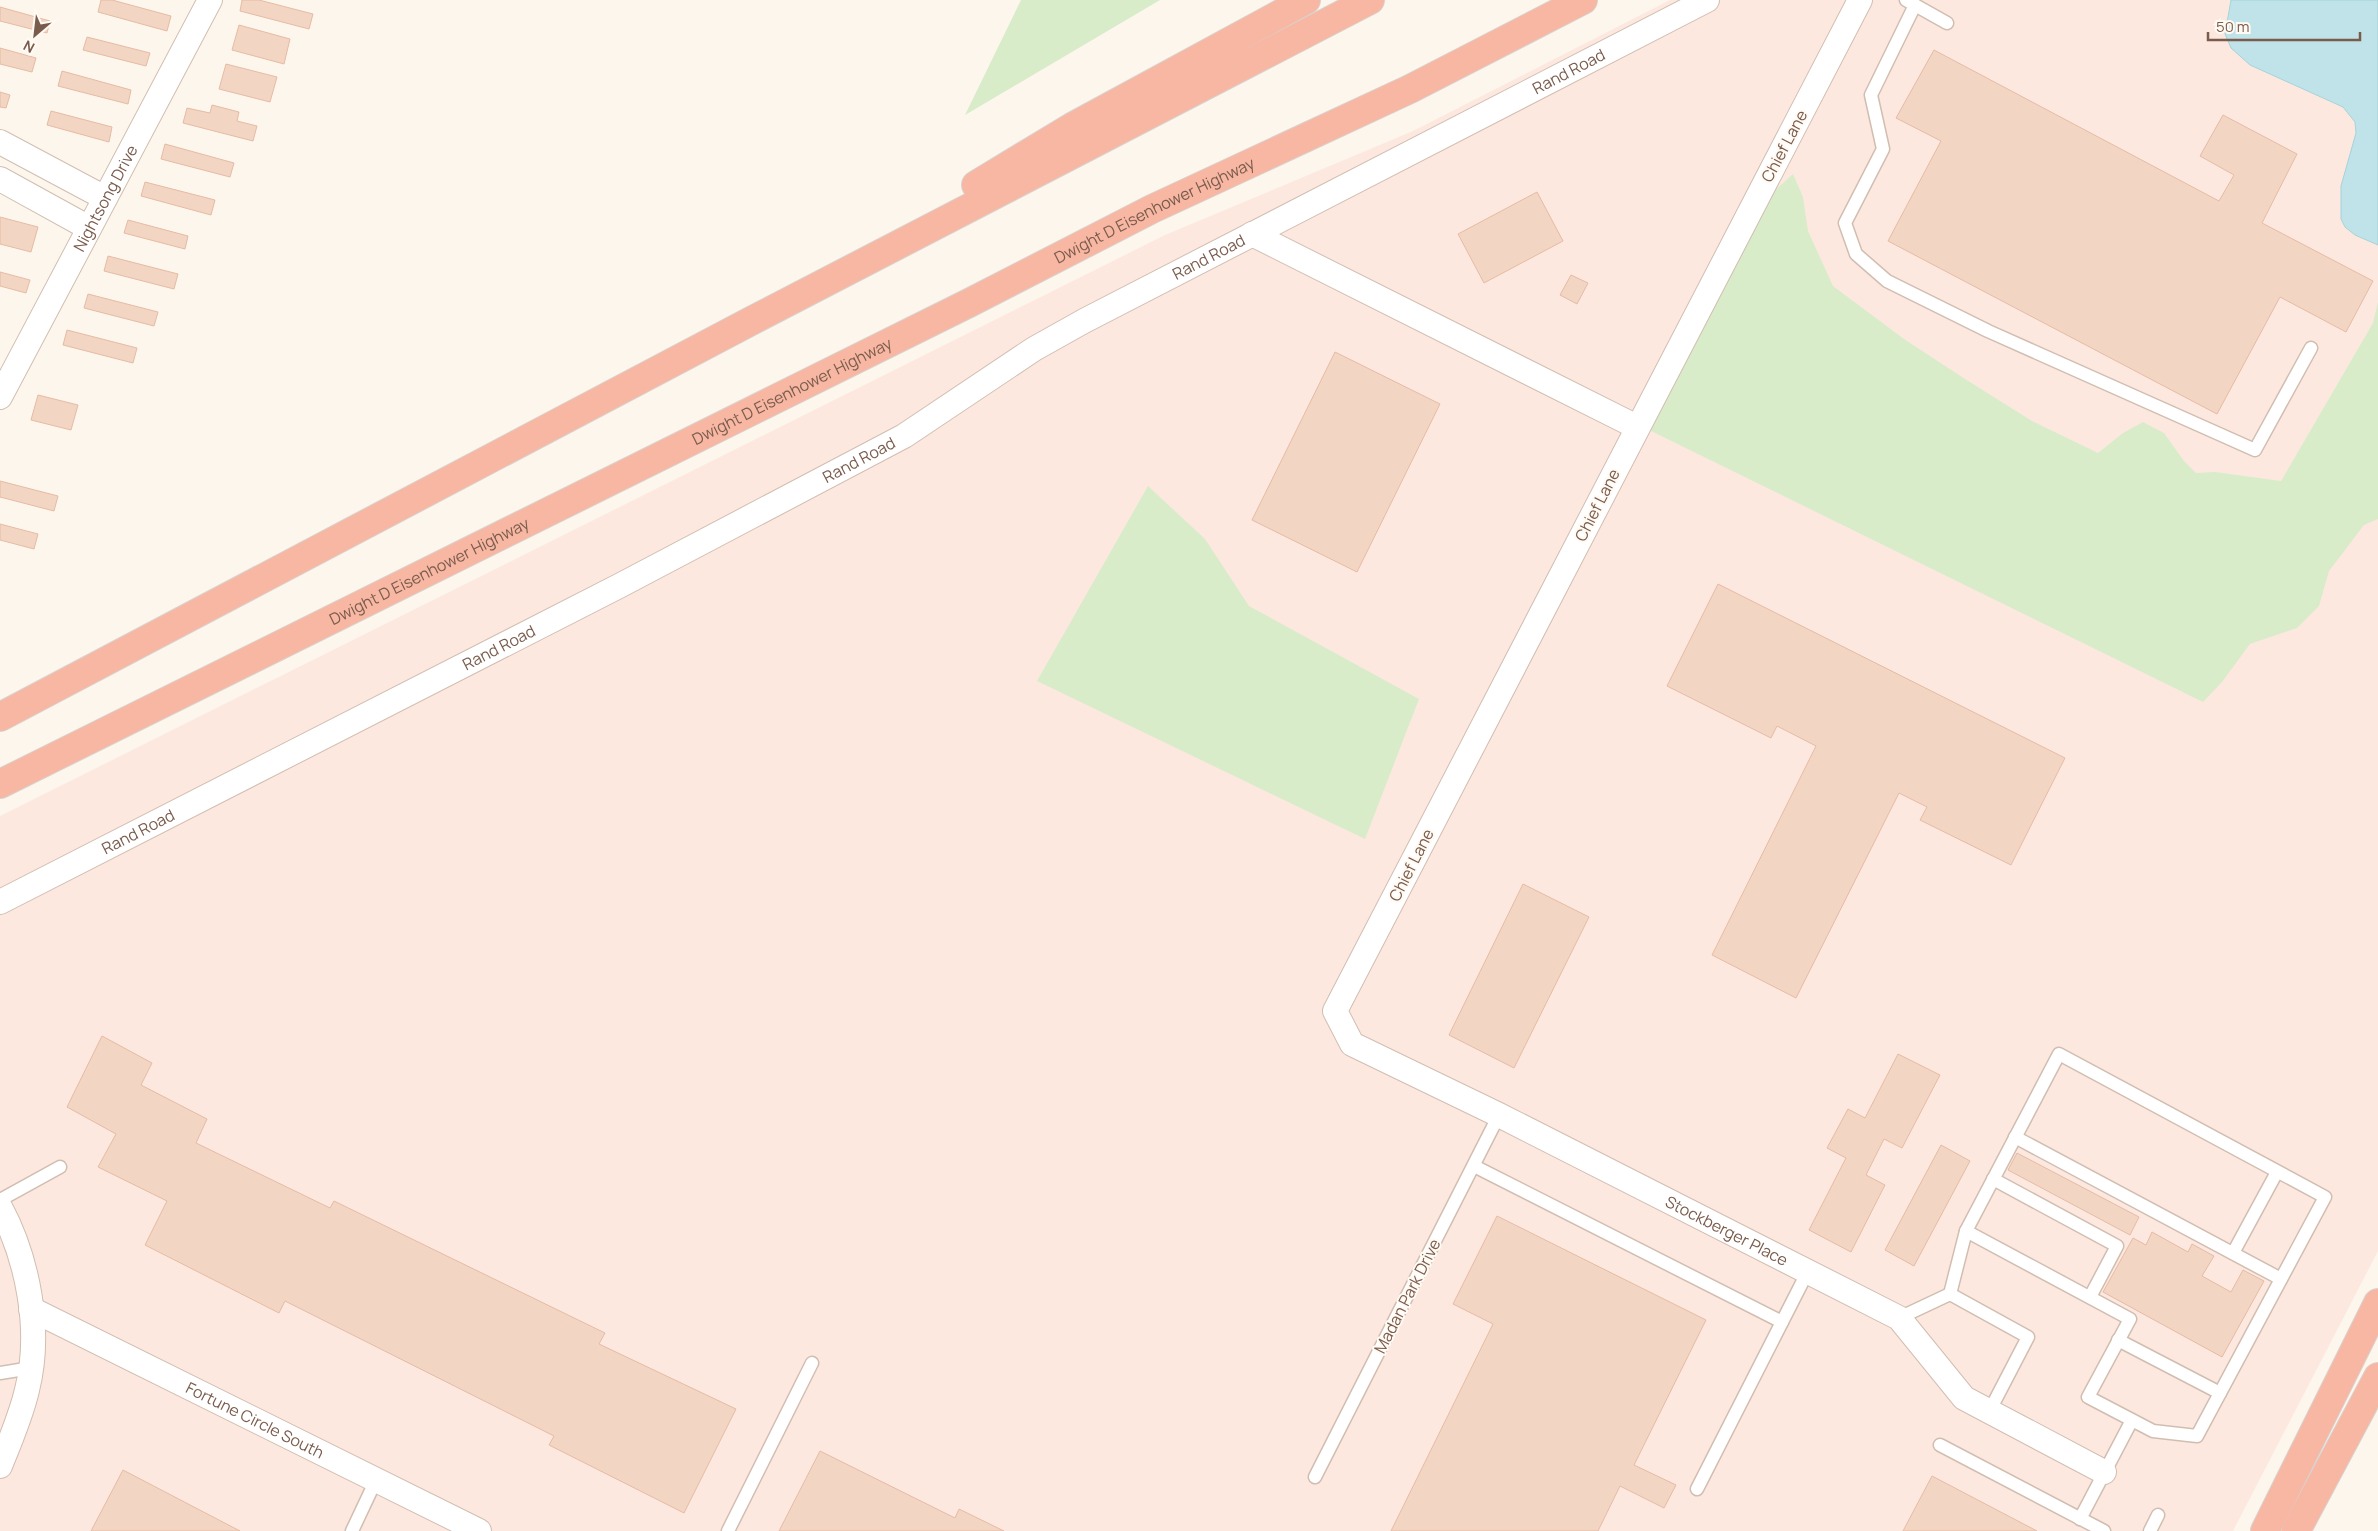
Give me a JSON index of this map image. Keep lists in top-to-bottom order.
{
  "streets": {
    "highway": ["Dwight D Eisenhower Highway"],
    "street": [
      "Rand Road",
      "Chief Lane",
      "Nightsong Drive",
      "Stockberger Place",
      "Fortune Circle South"
    ],
    "lane": ["Madan Park Drive"]
  },
  "crossings": [
    ["Chief Lane", "Stockberger Place"],
    ["Stockberger Place", "Madan Park Drive"]
  ],
  "scale_bar": "50 m",
  "north": "bottom left"
}
